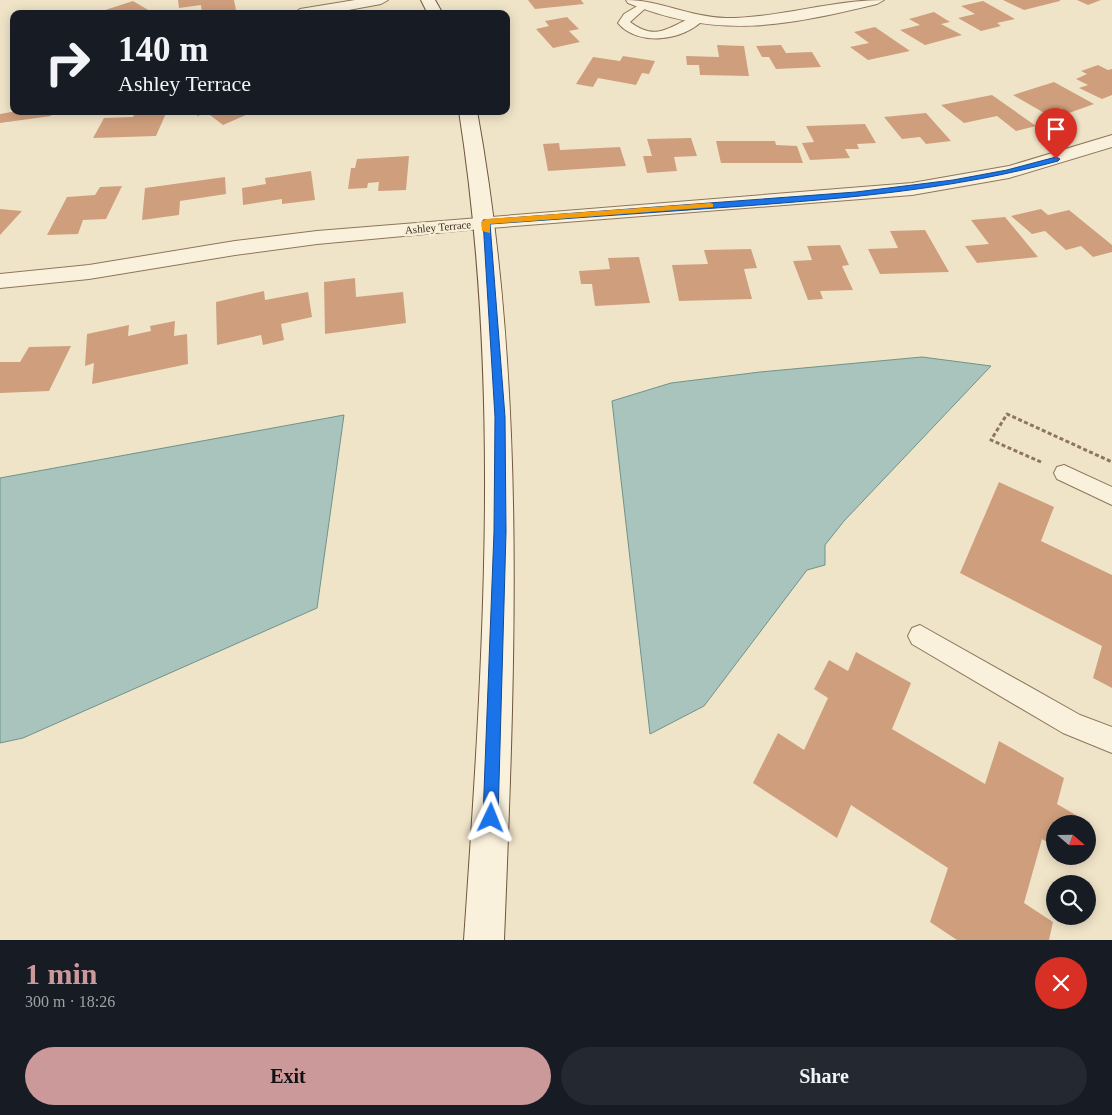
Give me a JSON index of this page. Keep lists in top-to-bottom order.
{
  "streets": {
    "street": ["Ashley Terrace"]
  },
  "north": "right",
  "page": {
    "turn": ["140 m", "Ashley Terrace"],
    "heading": ["1 min", "300 m · 18:26"],
    "buttons": ["Exit", "Share"]
  }
}
